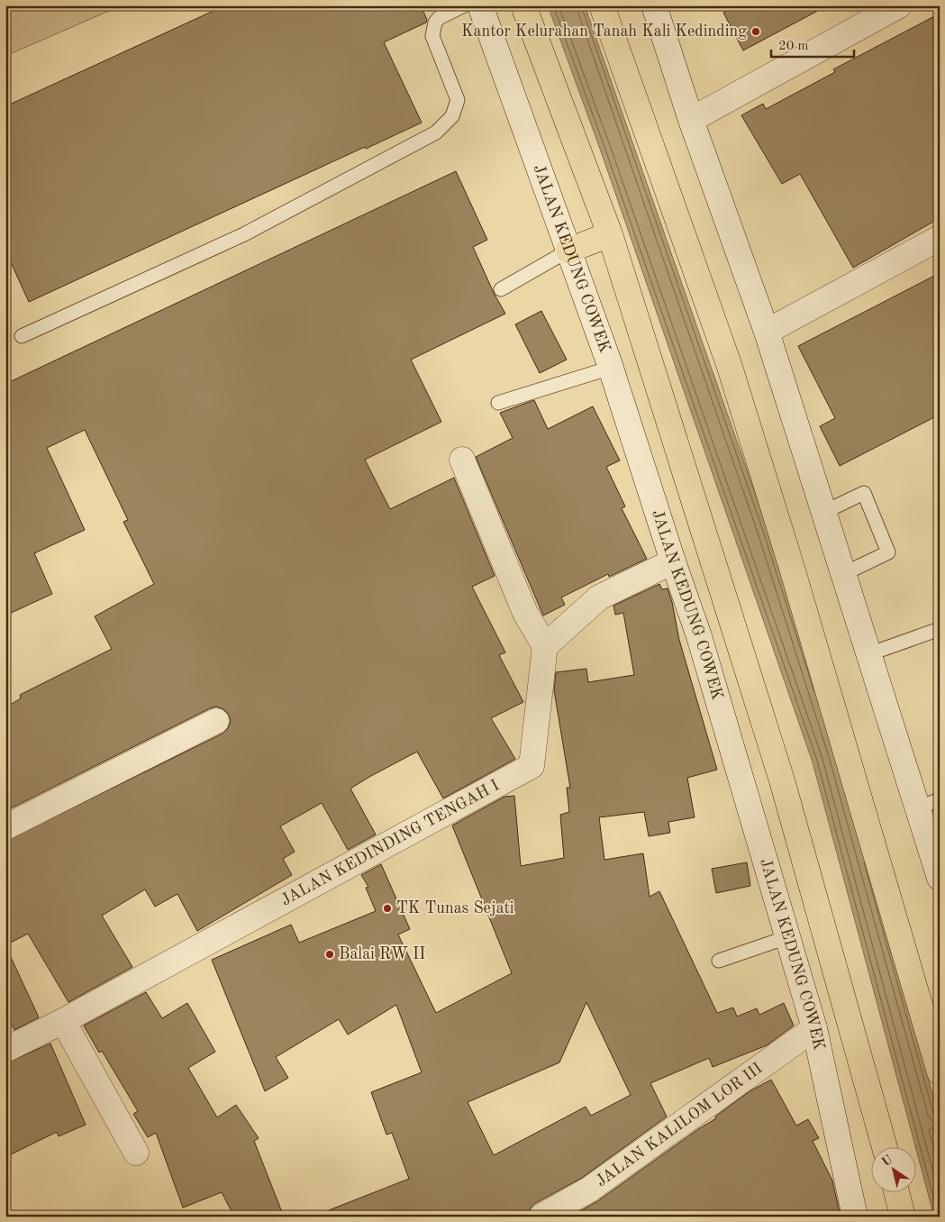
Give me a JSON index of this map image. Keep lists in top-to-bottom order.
{
  "streets": {
    "street": ["JALAN KEDUNG COWEK", "JALAN KEDINDING TENGAH I", "JALAN KALILOM LOR III"]
  },
  "crossings": [
    ["JALAN KEDUNG COWEK", "JALAN KALILOM LOR III"]
  ],
  "places": ["Kantor Kelurahan Tanah Kali Kedinding", "TK Tunas Sejati", "Balai RW II"],
  "scale_bar": "20 m",
  "north": "top left"
}
